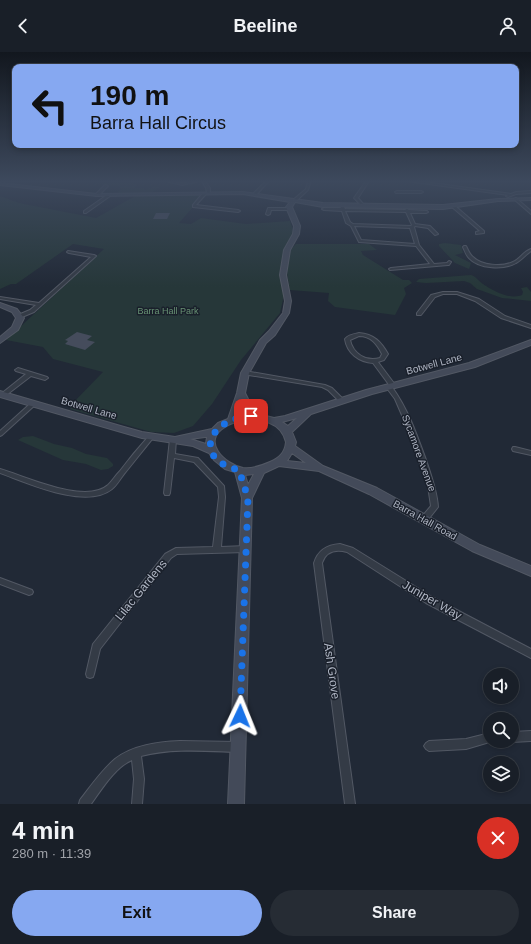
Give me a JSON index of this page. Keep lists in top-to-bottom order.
{
  "streets": {
    "street": [
      "Botwell Lane",
      "Sycamore Avenue",
      "Barra Hall Road",
      "Lilac Gardens",
      "Juniper Way",
      "Ash Grove"
    ]
  },
  "crossings": [
    ["Botwell Lane", "Sycamore Avenue"],
    ["Botwell Lane", "Barra Hall Road"],
    ["Sycamore Avenue", "Barra Hall Road"],
    ["Juniper Way", "Ash Grove"]
  ],
  "parks": ["Barra Hall Park"],
  "page": {
    "header": "Beeline",
    "turn": ["190 m", "Barra Hall Circus"],
    "heading": ["4 min", "280 m · 11:39"],
    "buttons": ["Exit", "Share"]
  }
}
